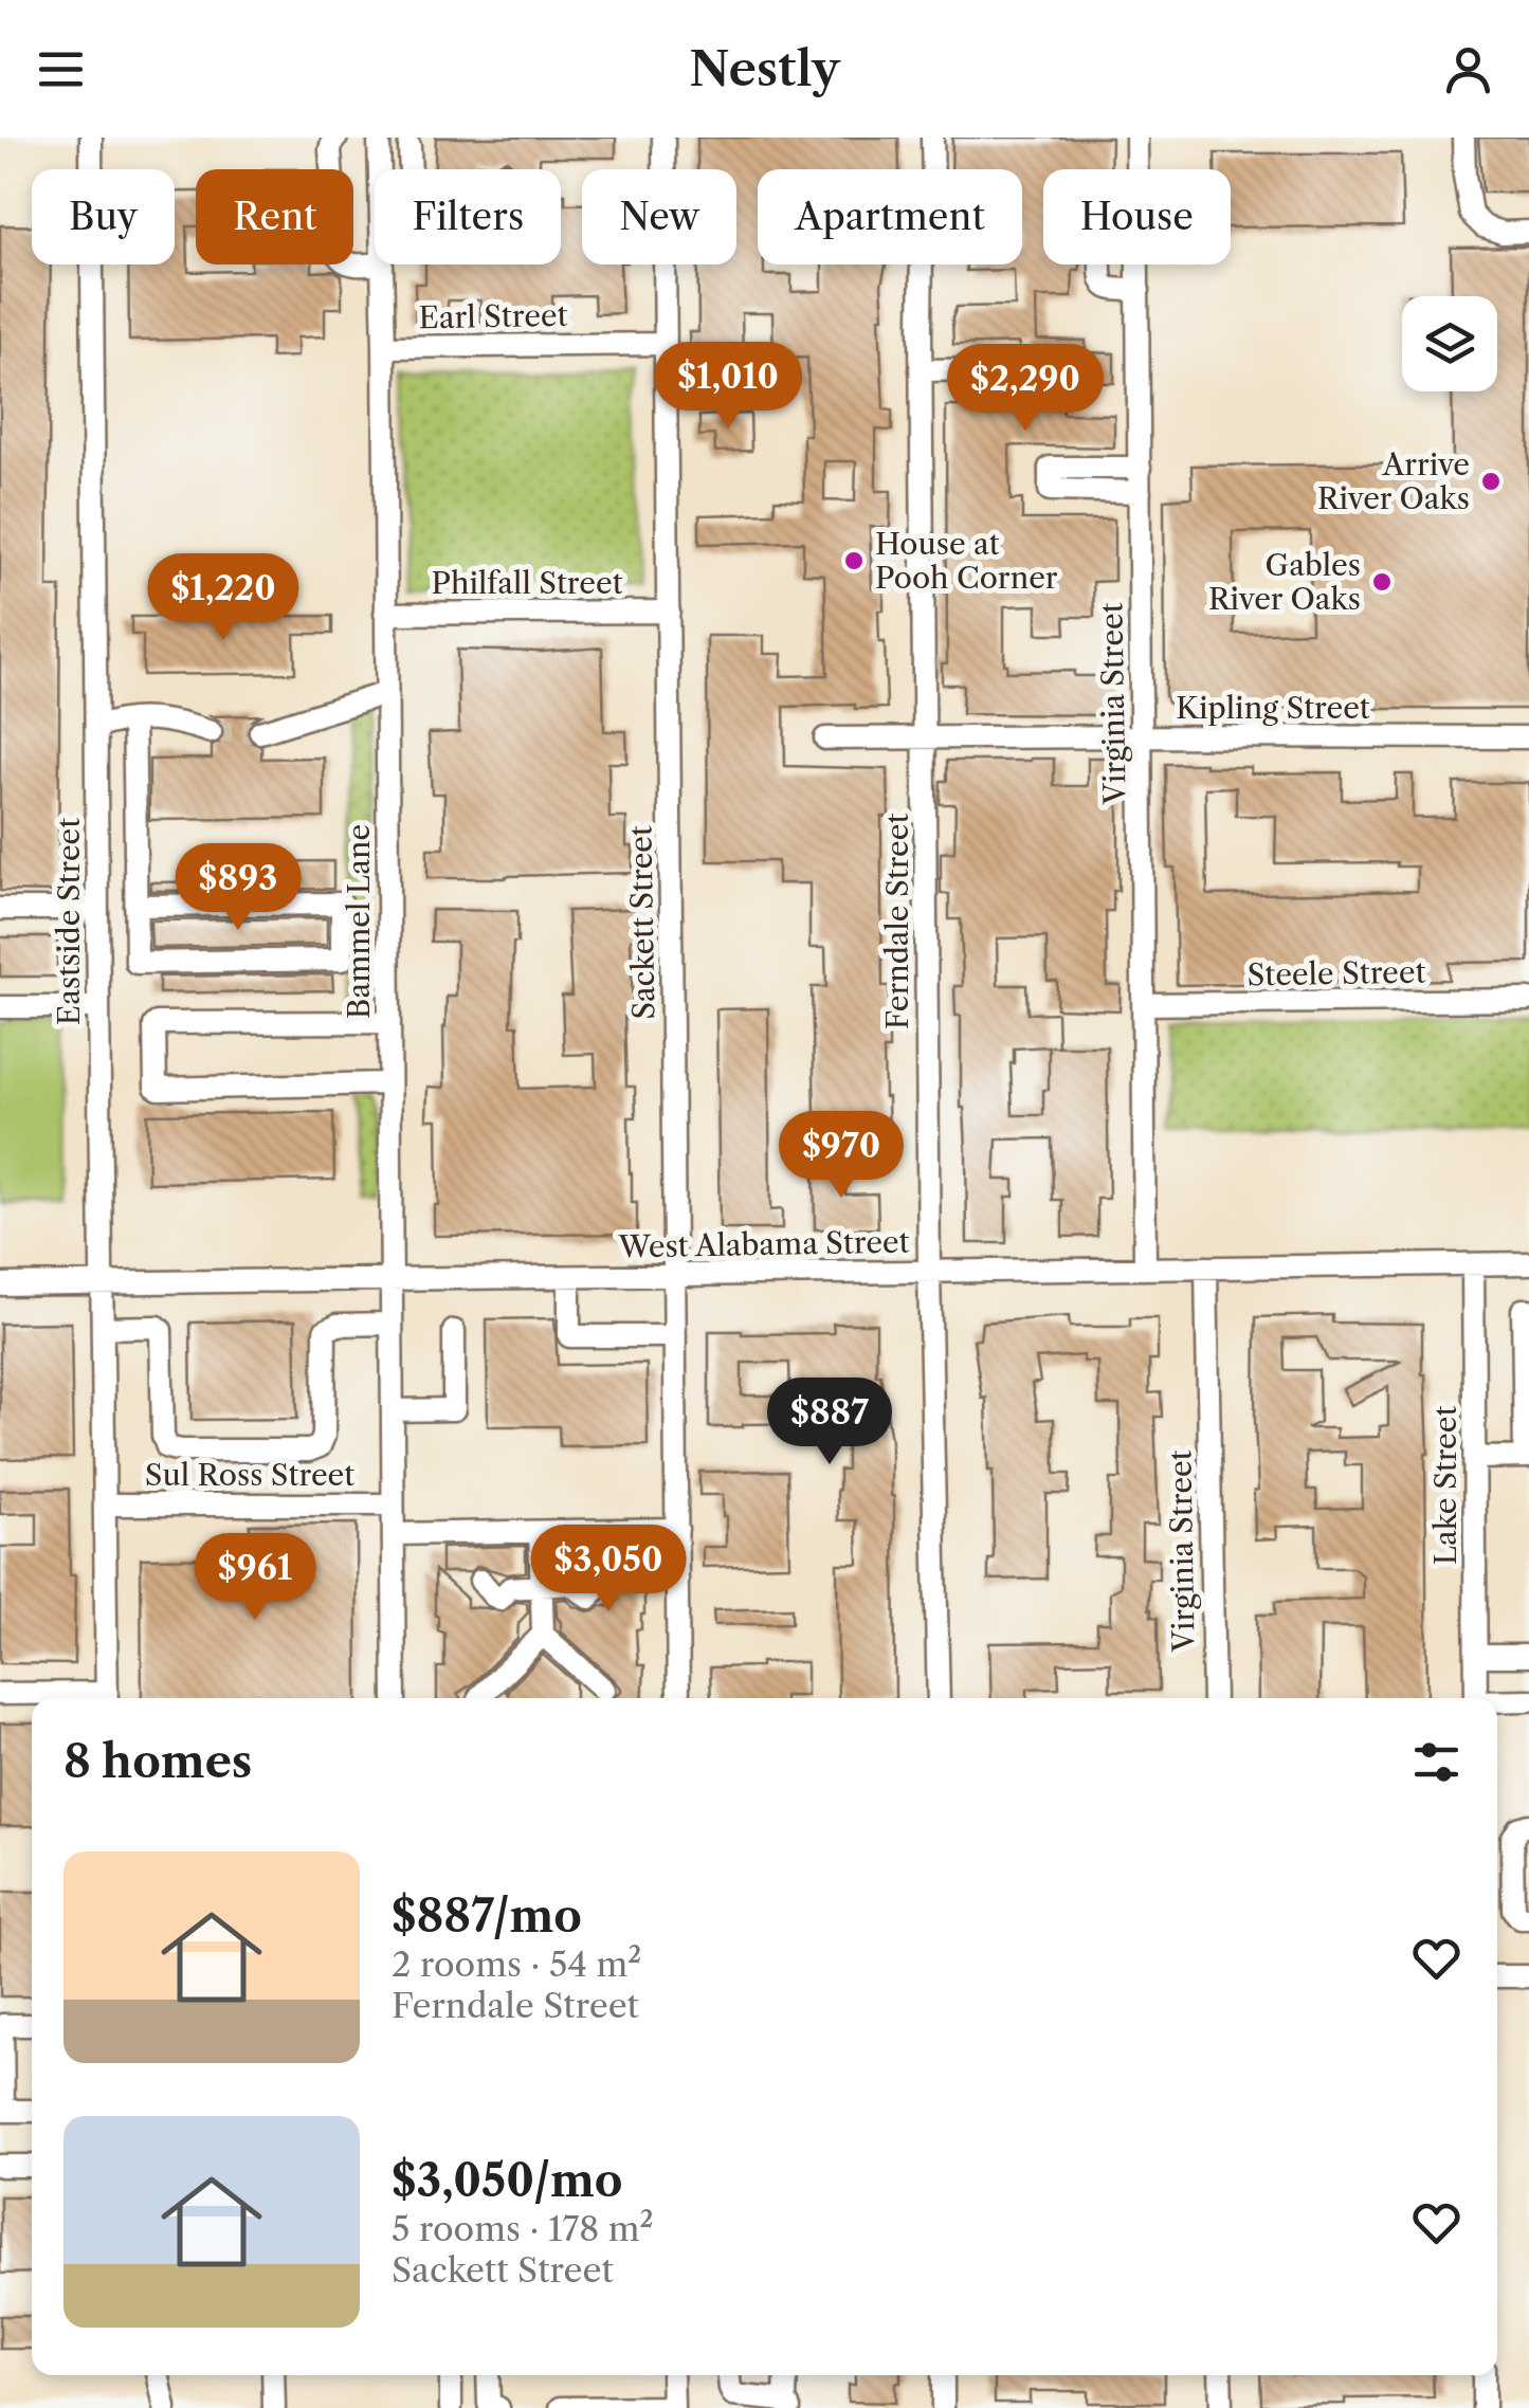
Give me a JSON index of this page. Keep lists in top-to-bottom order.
{
  "streets": {
    "street": [
      "Earl Street",
      "Philfall Street",
      "Virginia Street",
      "Kipling Street",
      "Eastside Street",
      "Bammel Lane",
      "Ferndale Street",
      "Sackett Street",
      "Steele Street",
      "West Alabama Street",
      "Sul Ross Street",
      "Lake Street"
    ]
  },
  "crossings": [
    ["Earl Street", "Bammel Lane"],
    ["Earl Street", "Sackett Street"],
    ["Philfall Street", "Bammel Lane"],
    ["Philfall Street", "Sackett Street"],
    ["Virginia Street", "Kipling Street"],
    ["Virginia Street", "Steele Street"],
    ["Virginia Street", "West Alabama Street"],
    ["Kipling Street", "Ferndale Street"],
    ["Eastside Street", "West Alabama Street"],
    ["Eastside Street", "Sul Ross Street"],
    ["Bammel Lane", "West Alabama Street"],
    ["Bammel Lane", "Sul Ross Street"],
    ["Ferndale Street", "West Alabama Street"],
    ["Sackett Street", "West Alabama Street"],
    ["West Alabama Street", "Lake Street"]
  ],
  "places": ["Arrive River Oaks", "House at Pooh Corner", "Gables River Oaks"],
  "page": {
    "header": "Nestly",
    "chip": [
      "Buy",
      "Rent",
      "Filters",
      "New",
      "Apartment",
      "House"
    ],
    "price": [
      "$1,010",
      "$2,290",
      "$1,220",
      "$893",
      "$970",
      "$887",
      "$3,050",
      "$961"
    ],
    "heading": "8 homes",
    "list": [
      {
        "name": "$887/mo",
        "note": "2 rooms · 54 m² · Ferndale Street"
      },
      {
        "name": "$3,050/mo",
        "note": "5 rooms · 178 m² · Sackett Street"
      }
    ]
  }
}
